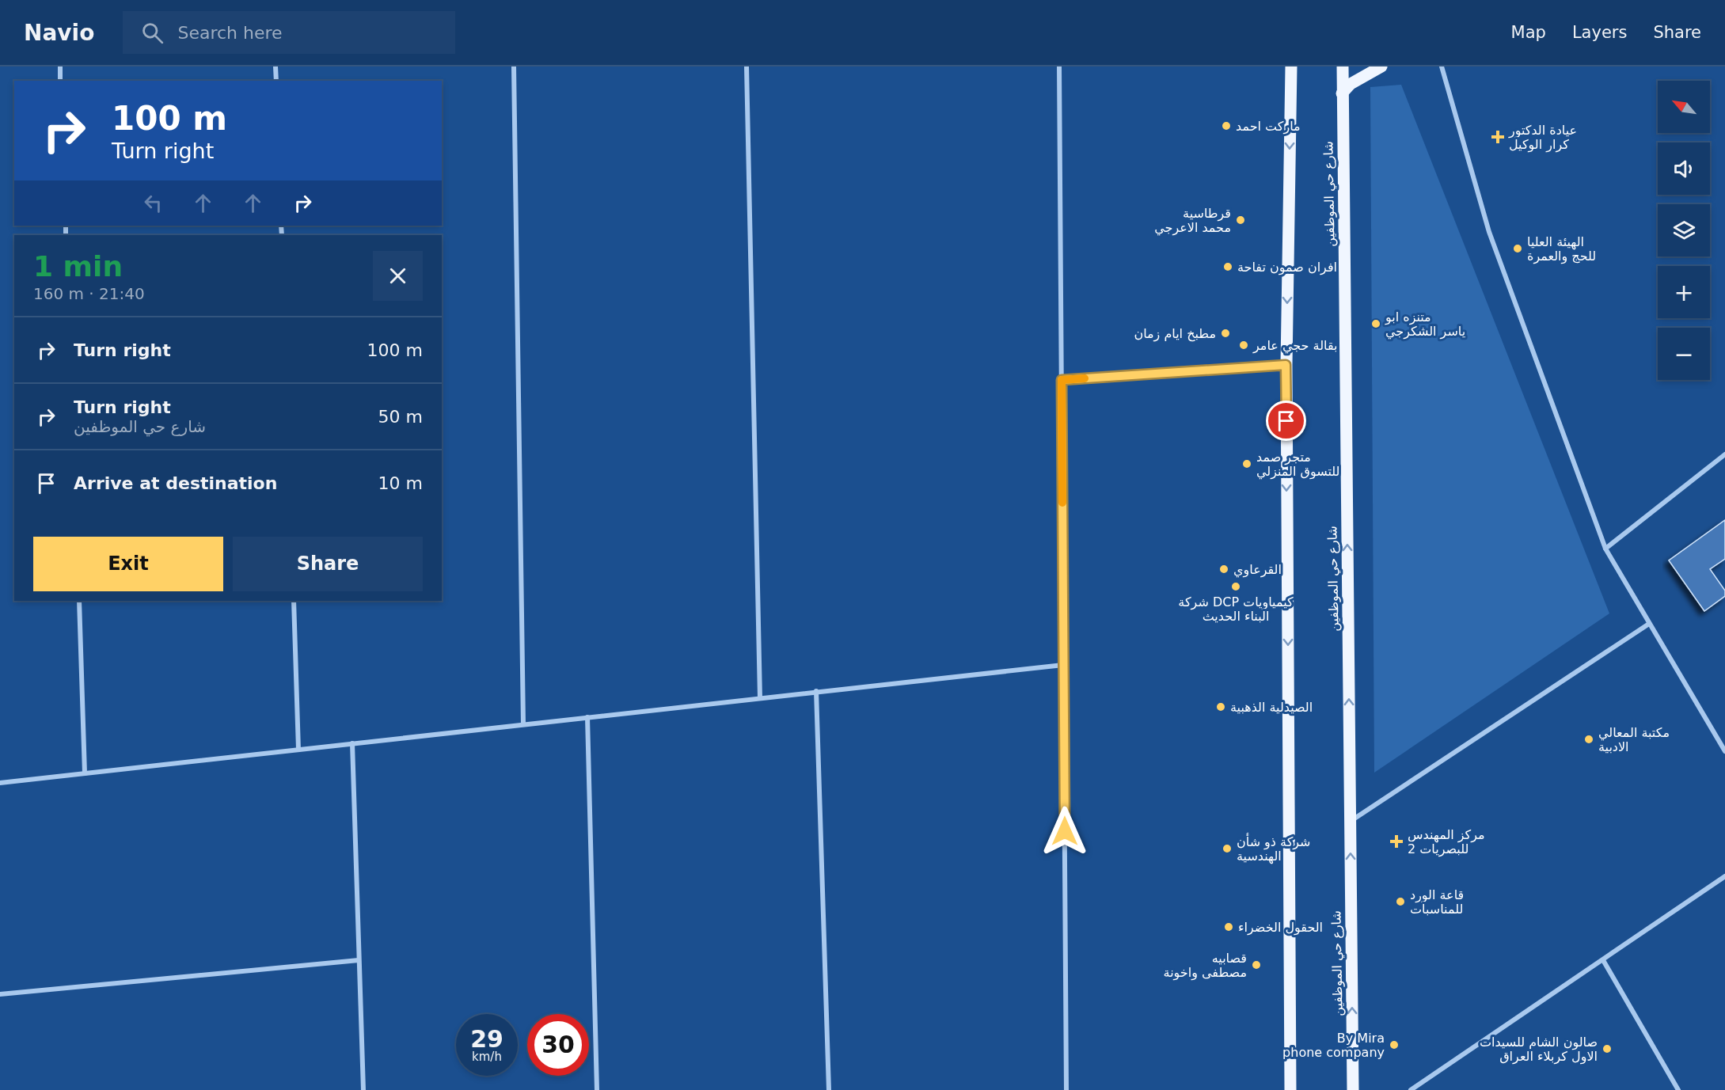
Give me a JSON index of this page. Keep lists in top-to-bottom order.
{
  "streets": {
    "main road": ["شارع حي الموظفين"]
  },
  "places": {
    "other": [
      "ماركت احمد",
      "قرطاسية محمد الاعرجي",
      "الهيئة العليا للحج والعمرة",
      "افران صمون تفاحة",
      "متنزه ابو ياسر الشكرجي",
      "مطبخ ايام زمان",
      "بقالة حجي عامر",
      "متجر صمد للتسوق المنزلي",
      "القرعاوي",
      "شركة DCP كيمياويات البناء الحديث",
      "الصيدلية الذهبية",
      "مكتبة المعالي الادبية",
      "شركة ذو شأن الهندسية",
      "قاعة الورد للمناسبات",
      "الحقول الخضراء",
      "قصابيه مصطفى واخونة",
      "By Mira phone company",
      "صالون الشام للسيدات الاول كربلاء العراق"
    ],
    "health": ["عيادة الدكتور كرار الوكيل", "مركز المهندس للبصريات 2"]
  },
  "north": "top left",
  "page": {
    "header": "Navio",
    "search": "Search here",
    "nav": ["Map", "Layers", "Share"],
    "map_buttons": ["+", "−"],
    "turn": ["100 m", "Turn right"],
    "heading": ["1 min", "160 m · 21:40"],
    "list": [
      {
        "name": "Turn right",
        "value": "100 m"
      },
      {
        "name": "Turn right",
        "note": "شارع حي الموظفين",
        "value": "50 m"
      },
      {
        "name": "Arrive at destination",
        "value": "10 m"
      }
    ],
    "buttons": ["Exit", "Share"],
    "speed": "29 km/h",
    "limit": "30"
  }
}
